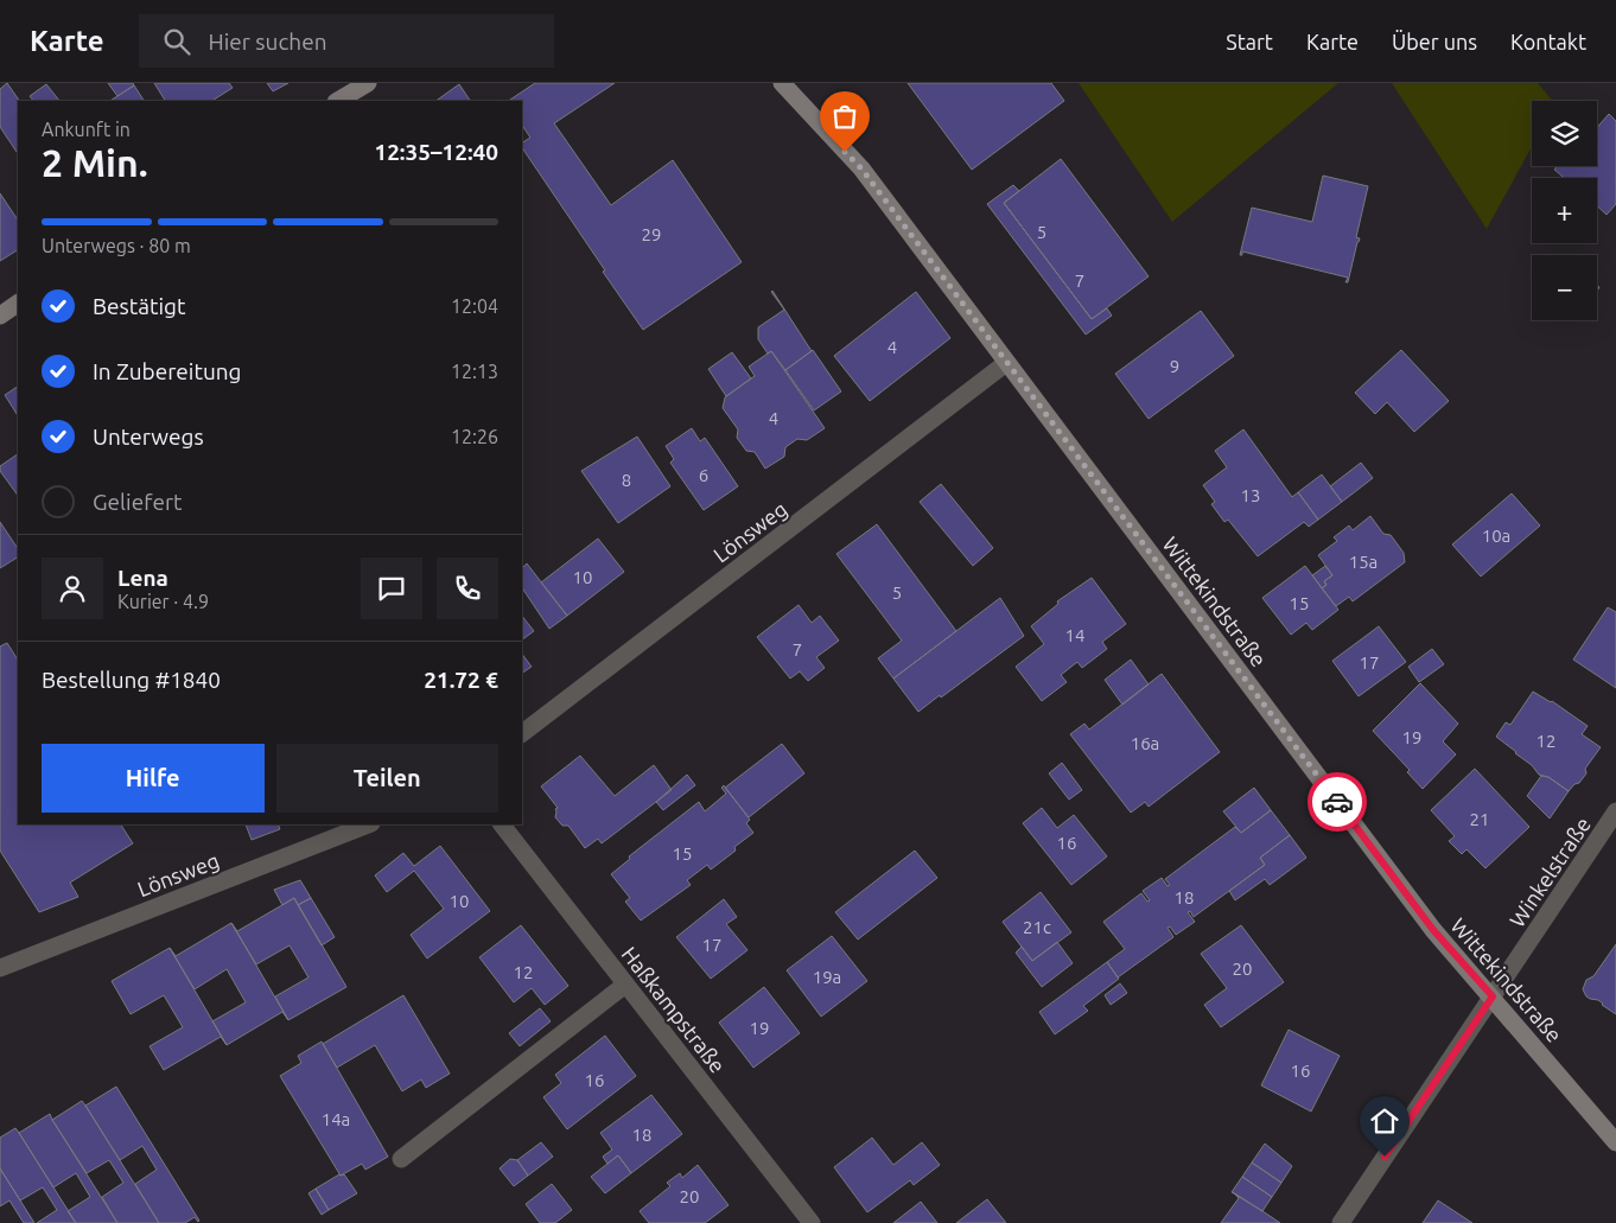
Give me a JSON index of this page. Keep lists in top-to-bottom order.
{
  "streets": {
    "main road": ["Wittekindstraße"],
    "street": ["Lönsweg", "Winkelstraße", "Haßkampstraße"]
  },
  "crossings": [
    ["Lönsweg", "Wittekindstraße"],
    ["Wittekindstraße", "Winkelstraße"]
  ],
  "house_numbers": [
    "5",
    "29",
    "7",
    "4",
    "9",
    "4",
    "6",
    "8",
    "13",
    "10a",
    "15a",
    "10",
    "5",
    "15",
    "14",
    "7",
    "17",
    "19",
    "12",
    "16a",
    "21",
    "16",
    "15",
    "18",
    "10",
    "21c",
    "17",
    "20",
    "12",
    "19a",
    "19",
    "16",
    "16",
    "14a",
    "18",
    "20"
  ],
  "page": {
    "header": "Karte",
    "search": "Hier suchen",
    "nav": [
      "Start",
      "Karte",
      "Über uns",
      "Kontakt"
    ],
    "map_buttons": ["+", "−"],
    "heading": ["2 Min.", "Ankunft in", "12:35–12:40"],
    "panel": [
      "Lena",
      "Kurier · 4.9",
      "Bestellung #1840",
      "21.72 €"
    ],
    "bar": "Unterwegs · 80 m",
    "list": [
      ["Bestätigt", "12:04"],
      ["In Zubereitung", "12:13"],
      ["Unterwegs", "12:26"],
      "Geliefert"
    ],
    "buttons": ["Hilfe", "Teilen"]
  }
}
